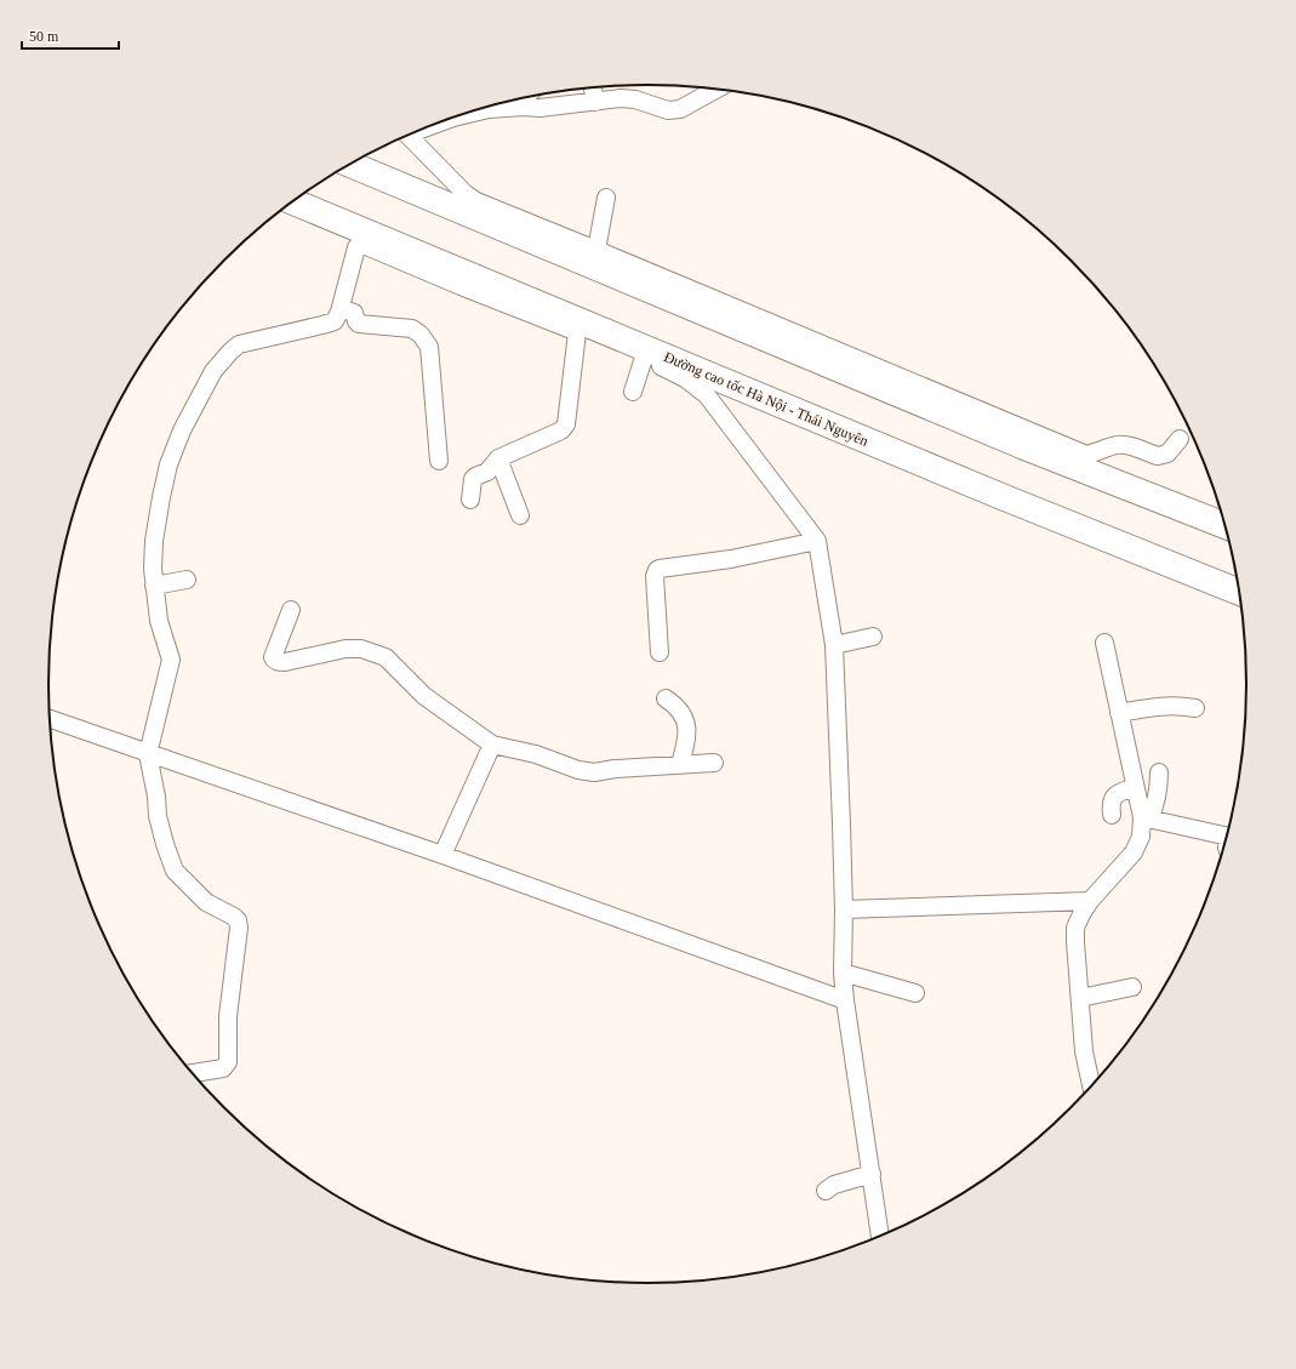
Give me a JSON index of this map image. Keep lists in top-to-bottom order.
{
  "streets": {
    "highway": ["Đường cao tốc Hà Nội - Thái Nguyên"]
  },
  "scale_bar": "50 m"
}
